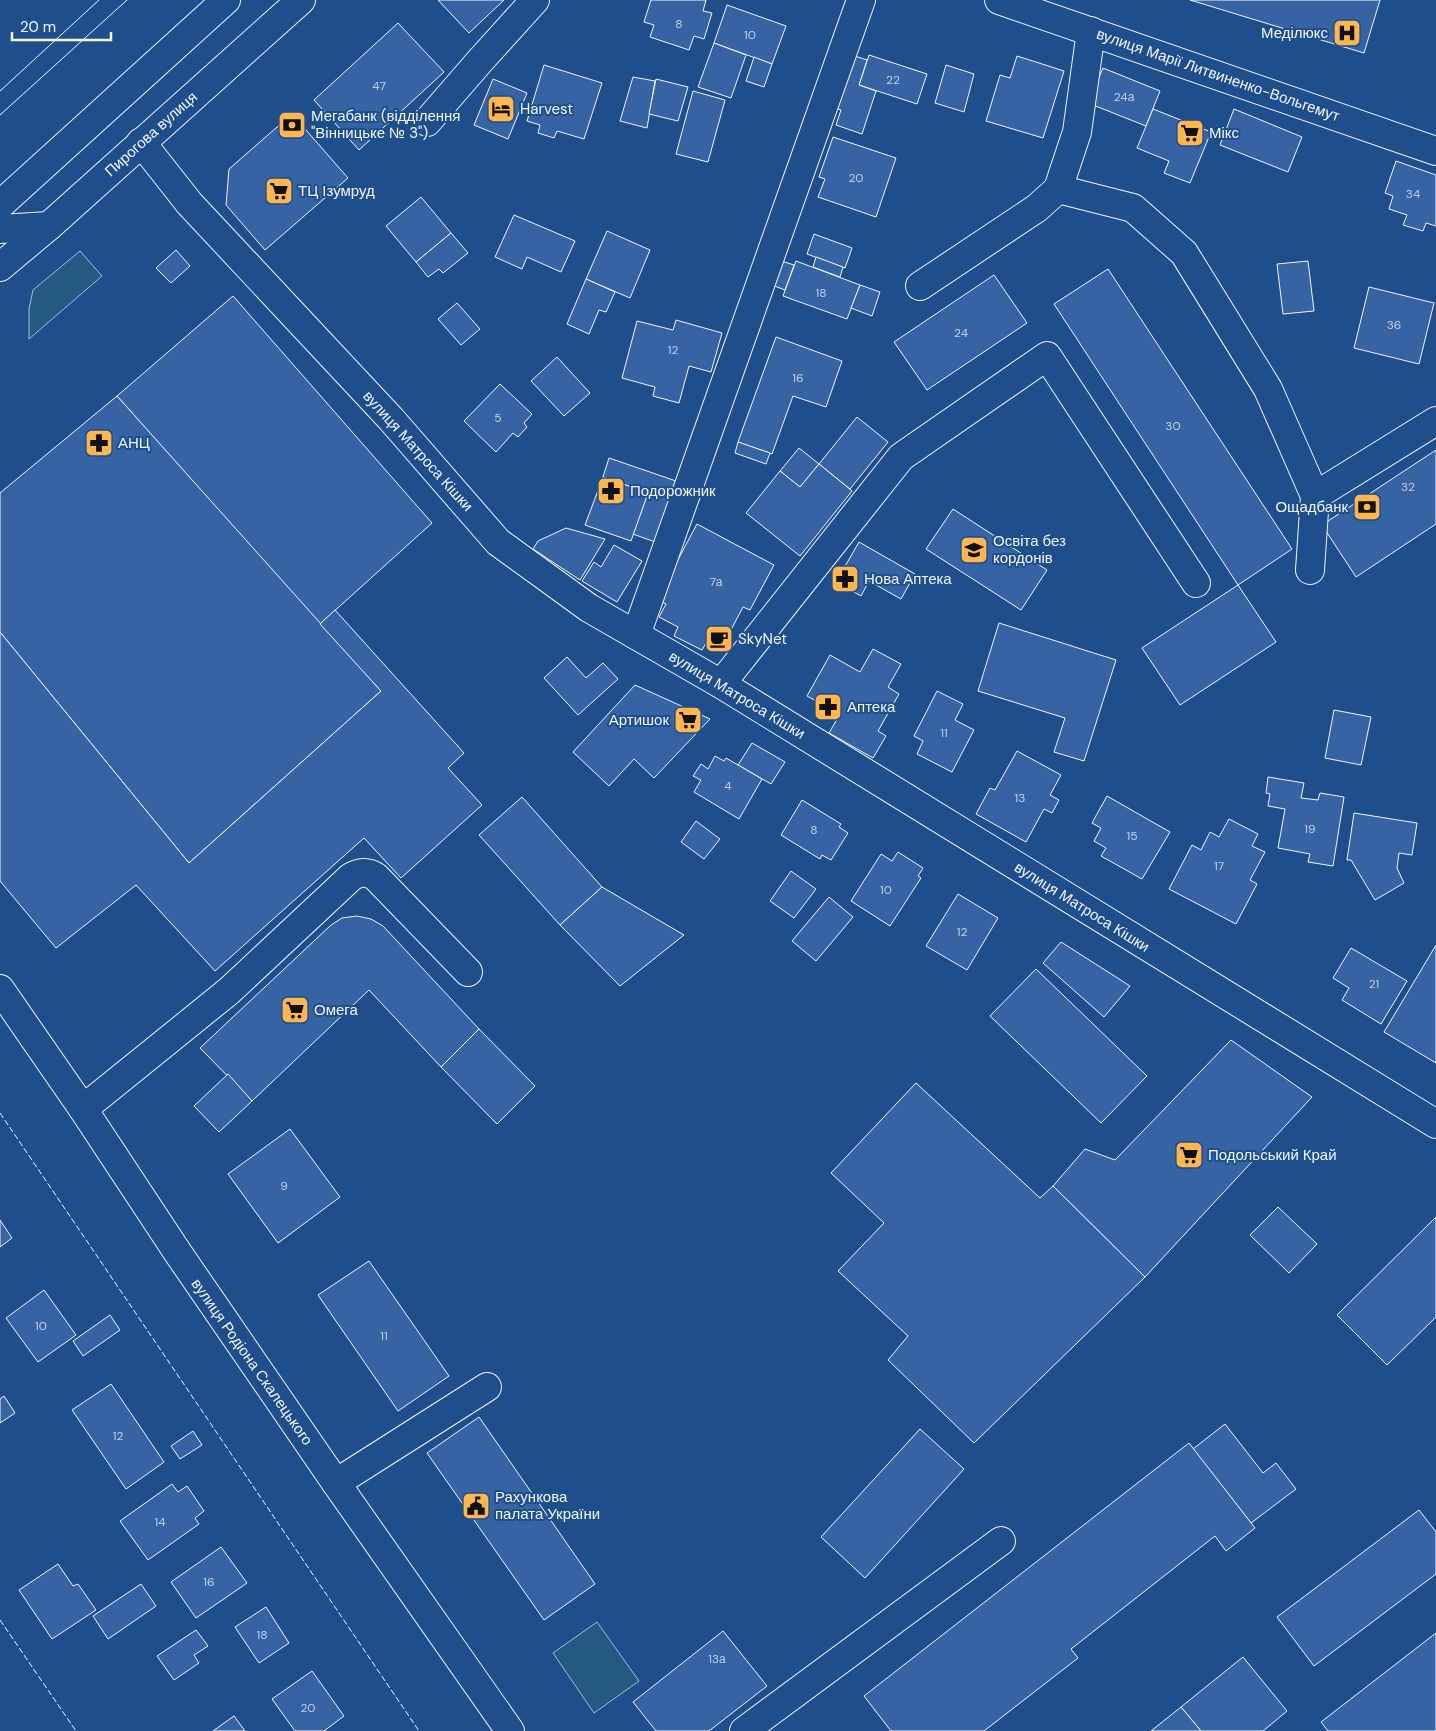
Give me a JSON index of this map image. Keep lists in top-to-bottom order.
{
  "streets": {
    "street": [
      "вулиця Марії Литвиненко-Вольгемут",
      "Пирогова вулиця",
      "вулиця Матроса Кішки",
      "вулиця Родіона Скалецького"
    ]
  },
  "crossings": [
    ["Пирогова вулиця", "вулиця Матроса Кішки"]
  ],
  "places": {
    "hospital": ["Меділюкс"],
    "hotel": ["Harvest"],
    "bank": ["Мегабанк (відділення \"Вінницьке № 3\")", "Ощадбанк"],
    "supermarket": [
      "Мікс",
      "ТЦ Ізумруд",
      "Артишок",
      "Омега",
      "Подольський Край"
    ],
    "pharmacy": [
      "АНЦ",
      "Подорожник",
      "Нова Аптека",
      "Аптека"
    ],
    "school or university": ["Освіта без кордонів"],
    "cafe": ["SkyNet"],
    "public building": ["Рахункова палата України"]
  },
  "house_numbers": [
    "8",
    "10",
    "22",
    "47",
    "24а",
    "20",
    "34",
    "18",
    "36",
    "24",
    "12",
    "16",
    "5",
    "30",
    "32",
    "7а",
    "11",
    "4",
    "13",
    "19",
    "8",
    "15",
    "17",
    "10",
    "12",
    "21",
    "9",
    "10",
    "11",
    "12",
    "14",
    "16",
    "18",
    "13а",
    "20"
  ],
  "scale_bar": "20 m"
}
